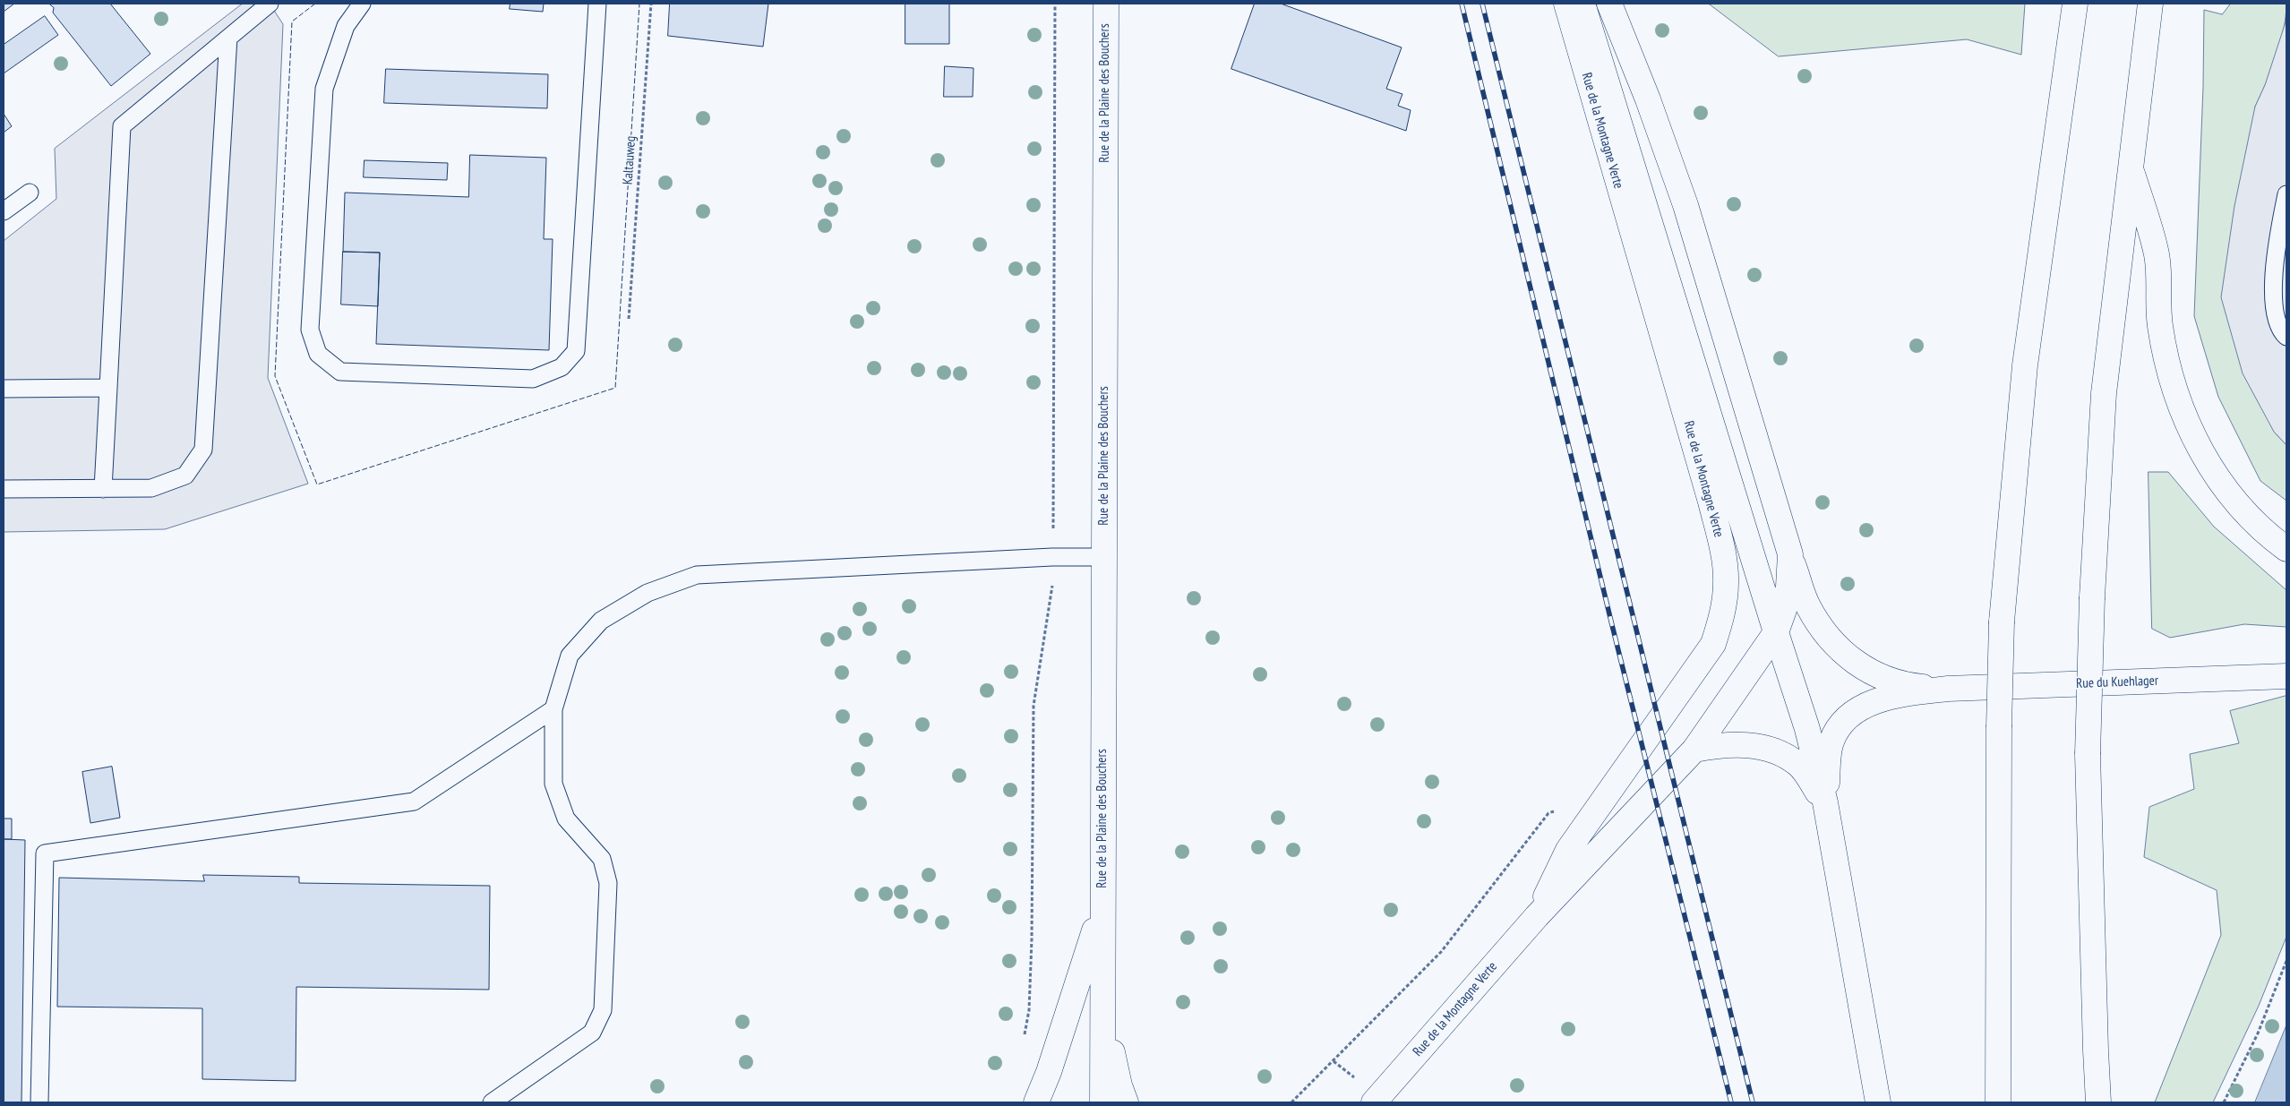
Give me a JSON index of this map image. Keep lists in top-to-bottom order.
{
  "streets": {
    "main road": ["Rue de la Plaine des Bouchers", "Rue de la Montagne Verte", "Rue du Kuehlager"],
    "path": ["Kaltauweg"]
  },
  "crossings": [
    ["Rue de la Montagne Verte", "Rue du Kuehlager"]
  ]
}
